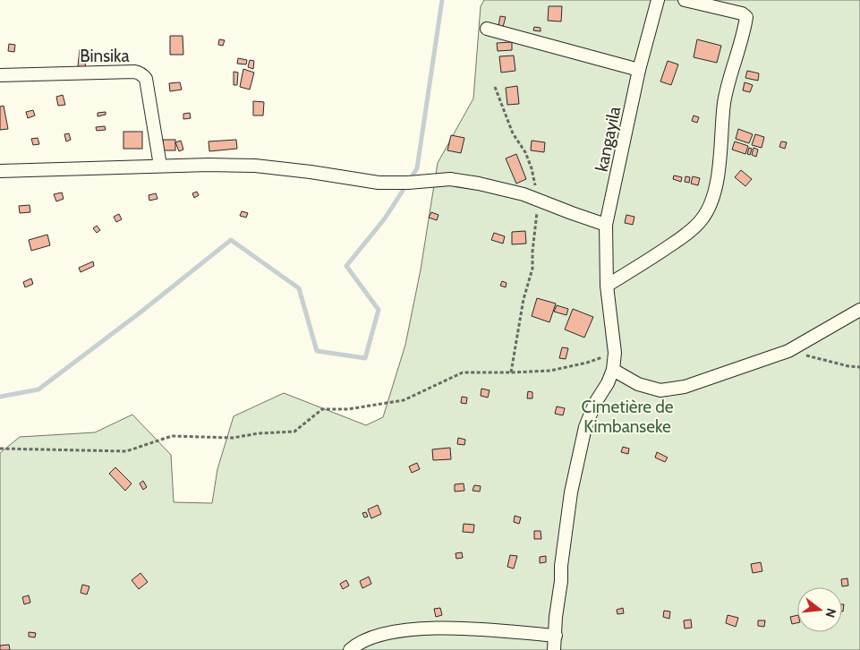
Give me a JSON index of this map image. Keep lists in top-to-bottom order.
{
  "streets": {
    "street": ["Binsika", "kangayila"]
  },
  "parks": ["Cimetière de Kimbanseke"],
  "north": "right"
}
